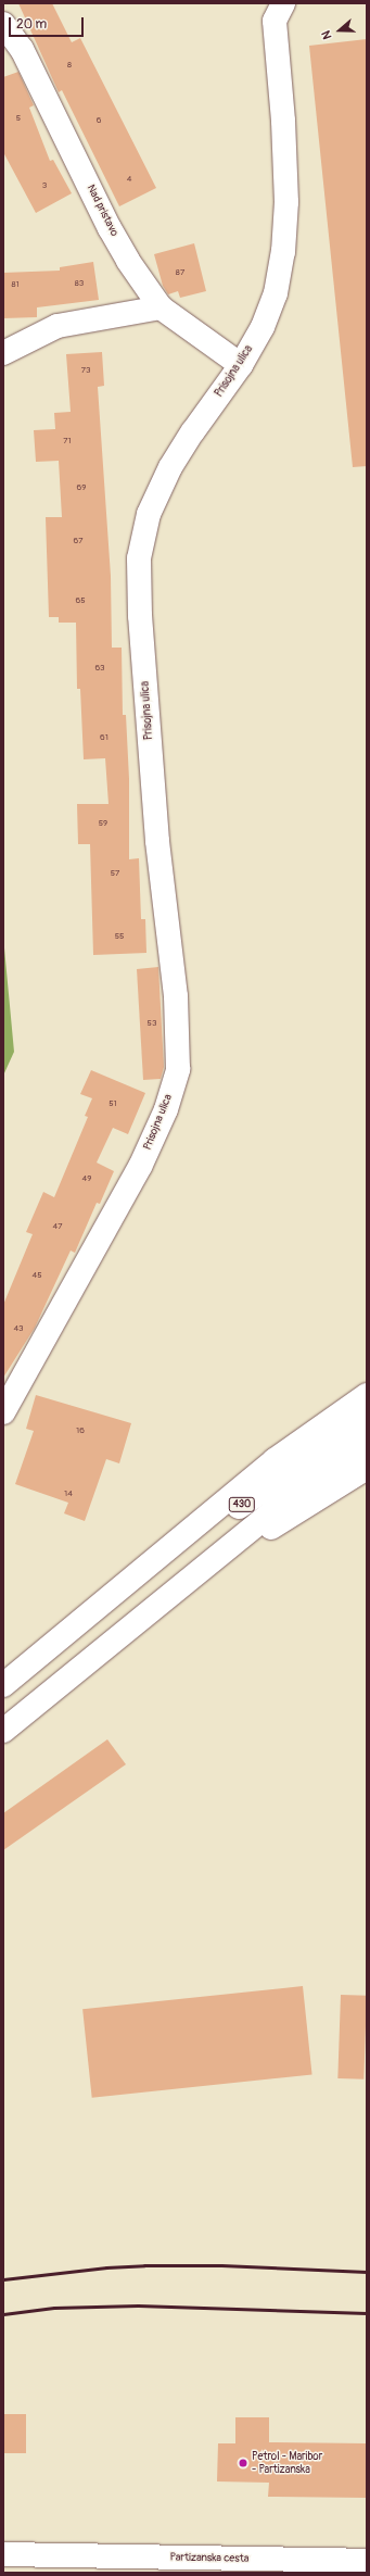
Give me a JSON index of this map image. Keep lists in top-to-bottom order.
{
  "streets": {
    "main road": [
      "Nad pristavo",
      "Prisojna ulica",
      "430",
      "Partizanska cesta"
    ]
  },
  "crossings": [
    ["Nad pristavo", "Prisojna ulica"]
  ],
  "places": ["Petrol - Maribor - Partizanska"],
  "house_numbers": [
    "8",
    "5",
    "6",
    "4",
    "3",
    "87",
    "83",
    "81",
    "73",
    "71",
    "69",
    "67",
    "65",
    "63",
    "61",
    "59",
    "57",
    "55",
    "53",
    "51",
    "49",
    "47",
    "45",
    "43",
    "16",
    "14"
  ],
  "scale_bar": "20 m",
  "north": "left"
}
